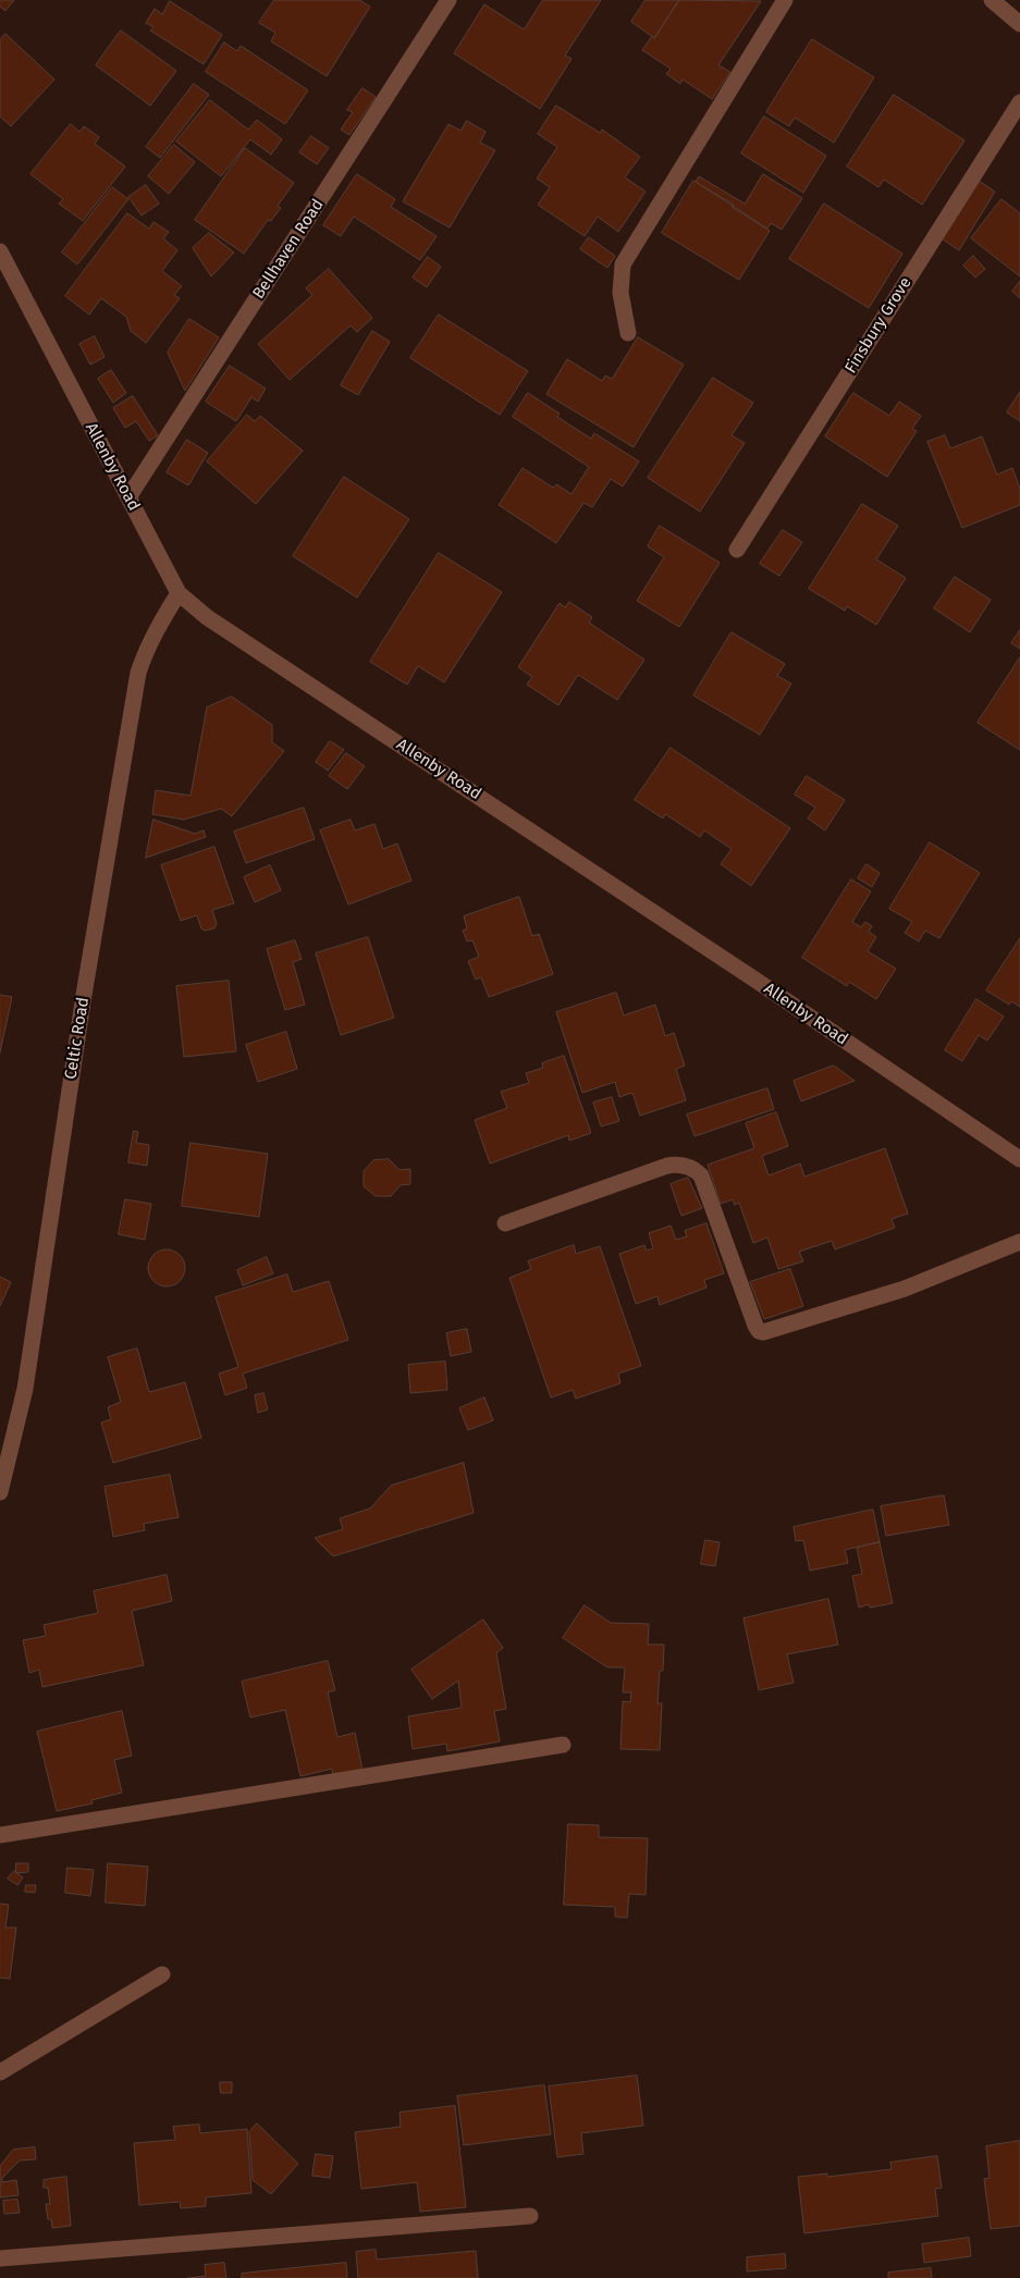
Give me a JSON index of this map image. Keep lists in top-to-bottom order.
{
  "streets": {
    "street": [
      "Bellhaven Road",
      "Finsbury Grove",
      "Allenby Road",
      "Celtic Road"
    ]
  },
  "crossings": [
    ["Bellhaven Road", "Allenby Road"],
    ["Allenby Road", "Celtic Road"]
  ]
}
